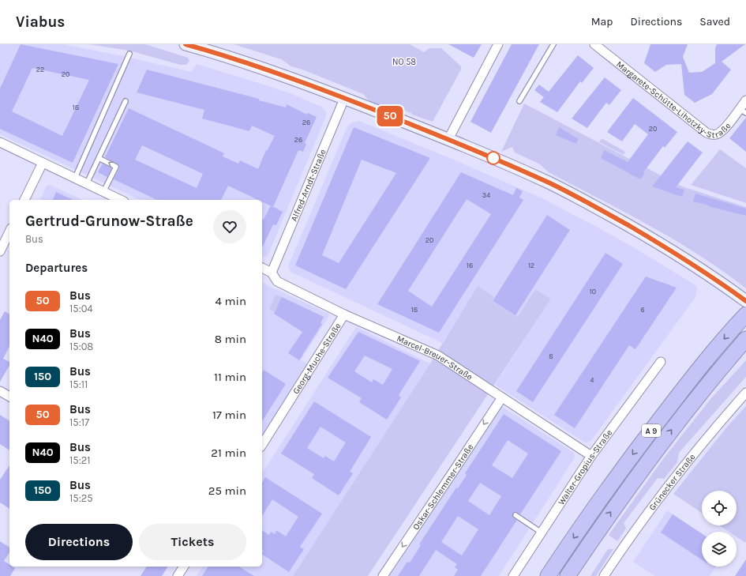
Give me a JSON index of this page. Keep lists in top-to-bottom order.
{
  "streets": {
    "highway": ["A 9"],
    "street": [
      "Margarete-Schütte-Lihotzky-Straße",
      "Alfred-Arndt-Straße",
      "Georg-Muche-Straße",
      "Marcel-Breuer-Straße",
      "Walter-Gropius-Straße",
      "Grünecker Straße",
      "Oskar-Schlemmer-Straße"
    ]
  },
  "crossings": [
    ["Alfred-Arndt-Straße", "Marcel-Breuer-Straße"],
    ["Georg-Muche-Straße", "Marcel-Breuer-Straße"],
    ["Marcel-Breuer-Straße", "Walter-Gropius-Straße"],
    ["Marcel-Breuer-Straße", "Oskar-Schlemmer-Straße"]
  ],
  "one_way": ["Oskar-Schlemmer-Straße"],
  "parks": ["NO 58"],
  "lines": ["bus line 50"],
  "house_numbers": [
    "22",
    "20",
    "18",
    "26",
    "20",
    "26",
    "34",
    "20",
    "16",
    "12",
    "10",
    "18",
    "6",
    "8",
    "4"
  ],
  "page": {
    "header": "Viabus",
    "nav": ["Map", "Directions", "Saved"],
    "on_map": "50",
    "heading": [
      ["Gertrud-Grunow-Straße", "Bus"],
      "Departures"
    ],
    "list": [
      {
        "mark": "50",
        "name": "Bus",
        "note": "15:04",
        "value": "4 min"
      },
      {
        "mark": "N40",
        "name": "Bus",
        "note": "15:08",
        "value": "8 min"
      },
      {
        "mark": "150",
        "name": "Bus",
        "note": "15:11",
        "value": "11 min"
      },
      {
        "mark": "50",
        "name": "Bus",
        "note": "15:17",
        "value": "17 min"
      },
      {
        "mark": "N40",
        "name": "Bus",
        "note": "15:21",
        "value": "21 min"
      },
      {
        "mark": "150",
        "name": "Bus",
        "note": "15:25",
        "value": "25 min"
      }
    ],
    "buttons": ["Directions", "Tickets"]
  }
}
